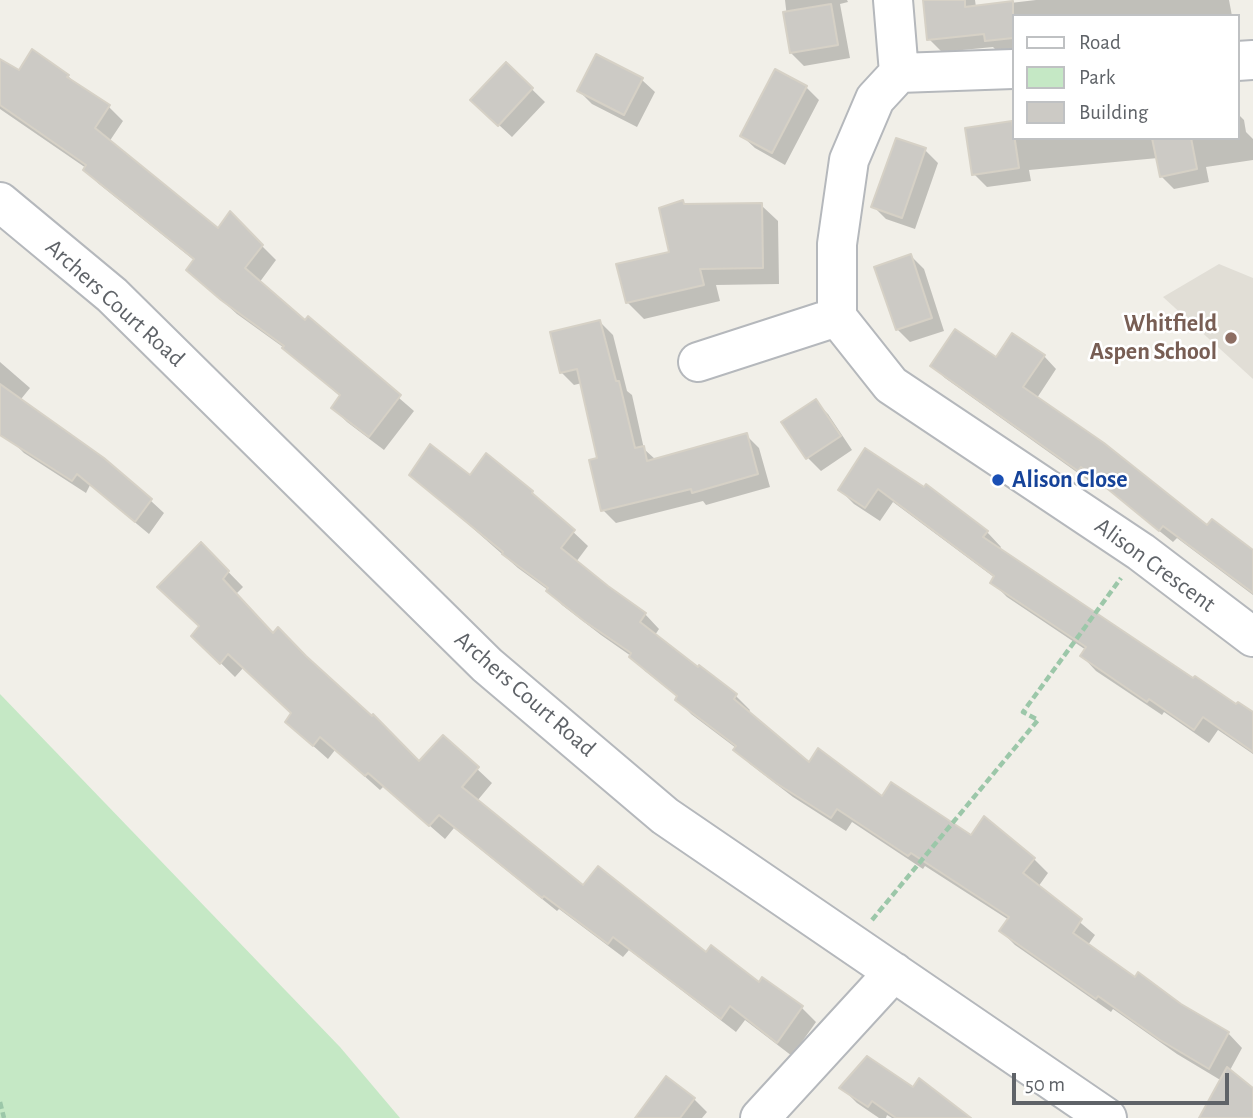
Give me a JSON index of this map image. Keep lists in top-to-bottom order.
{
  "streets": {
    "street": ["Archers Court Road", "Alison Crescent"]
  },
  "places": ["Whitfield Aspen School", "Alison Close"],
  "legend": ["Road", "Park", "Building"],
  "scale_bar": "50 m"
}
